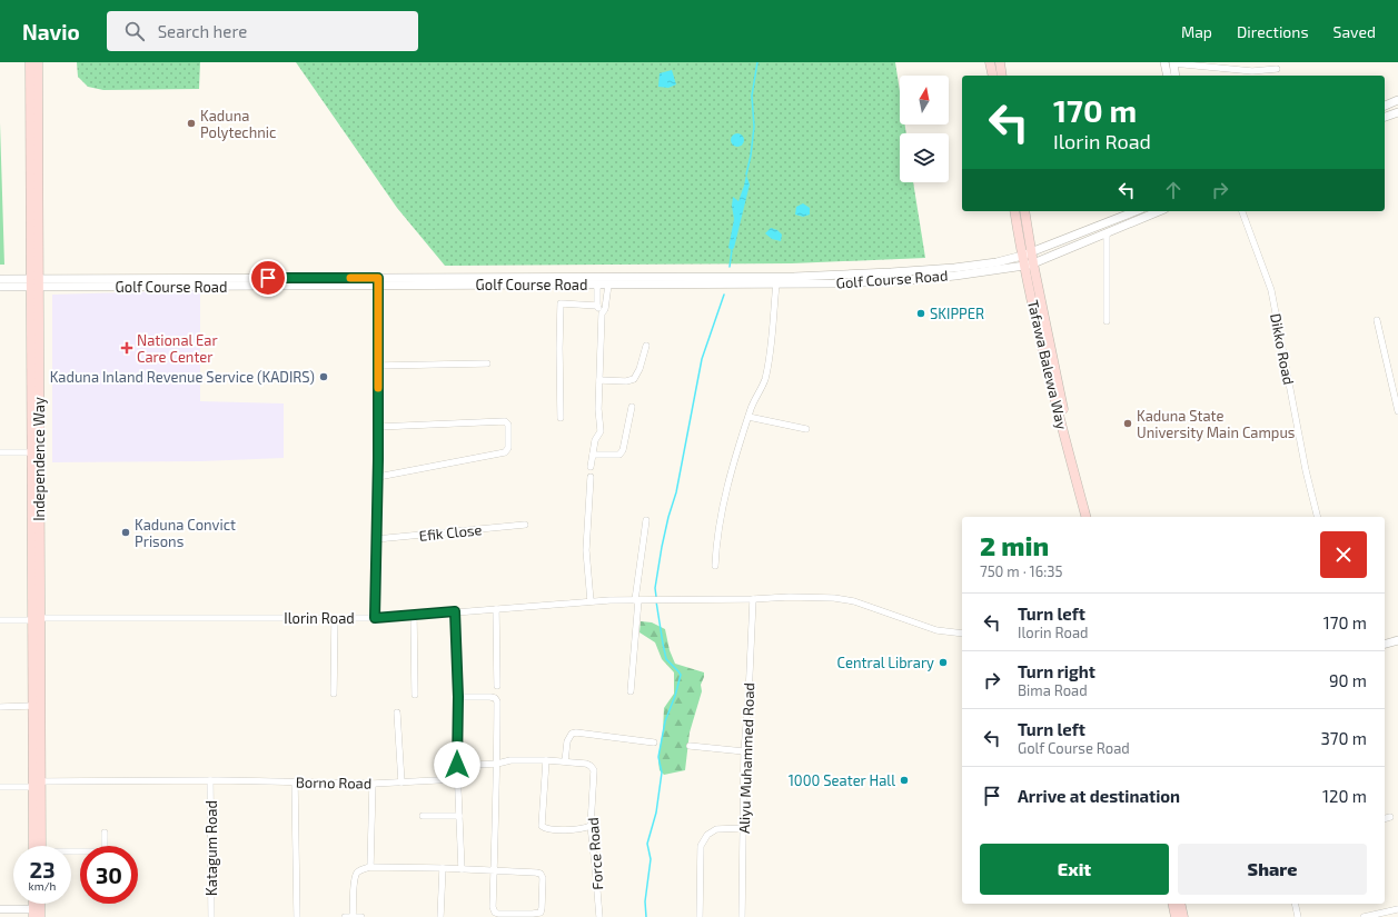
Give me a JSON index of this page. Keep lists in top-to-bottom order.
{
  "streets": {
    "main road": ["Tafawa Balewa Way", "Independence Way"],
    "street": [
      "Golf Course Road",
      "Dikko Road",
      "Efik Close",
      "Ilorin Road",
      "Aliyu Muhammed Road",
      "Borno Road",
      "Katagum Road",
      "Force Road"
    ]
  },
  "crossings": [
    ["Golf Course Road", "Tafawa Balewa Way"],
    ["Golf Course Road", "Independence Way"],
    ["Independence Way", "Ilorin Road"],
    ["Independence Way", "Borno Road"],
    ["Ilorin Road", "Aliyu Muhammed Road"],
    ["Borno Road", "Katagum Road"]
  ],
  "places": {
    "other": [
      "Kaduna Polytechnic",
      "SKIPPER",
      "Kaduna Inland Revenue Service (KADIRS)",
      "Kaduna State University Main Campus",
      "Kaduna Convict Prisons",
      "Central Library",
      "1000 Seater Hall"
    ],
    "health": ["National Ear Care Center"]
  },
  "north": "top",
  "page": {
    "header": "Navio",
    "search": "Search here",
    "nav": ["Map", "Directions", "Saved"],
    "turn": ["170 m", "Ilorin Road"],
    "heading": ["2 min", "750 m · 16:35"],
    "list": [
      {
        "name": "Turn left",
        "note": "Ilorin Road",
        "value": "170 m"
      },
      {
        "name": "Turn right",
        "note": "Bima Road",
        "value": "90 m"
      },
      {
        "name": "Turn left",
        "note": "Golf Course Road",
        "value": "370 m"
      },
      {
        "name": "Arrive at destination",
        "value": "120 m"
      }
    ],
    "buttons": ["Exit", "Share"],
    "speed": "23 km/h",
    "limit": "30"
  }
}
